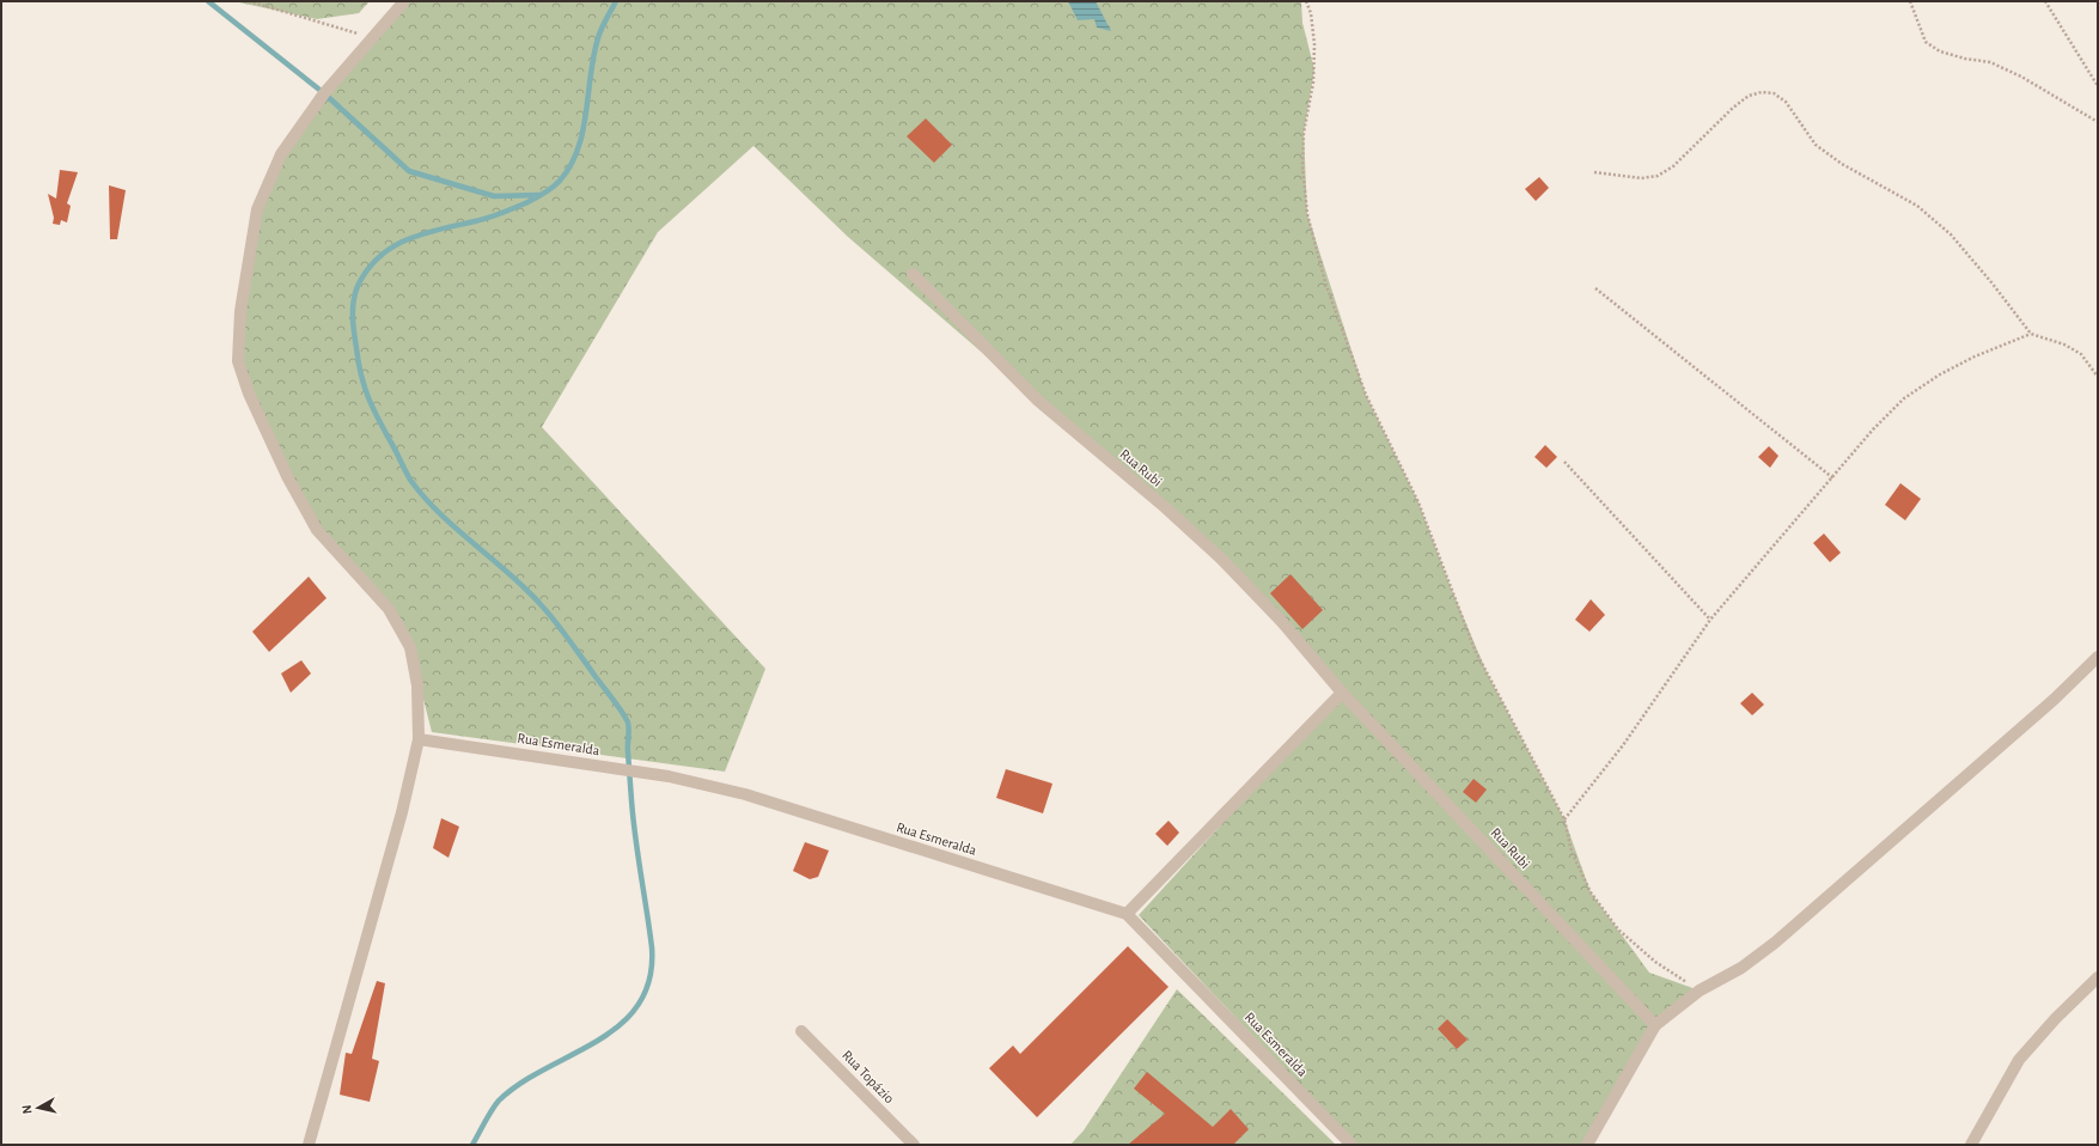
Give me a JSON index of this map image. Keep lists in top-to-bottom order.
{
  "streets": {
    "street": ["Rua Rubi", "Rua Esmeralda", "Rua Topázio"]
  },
  "north": "left"
}
